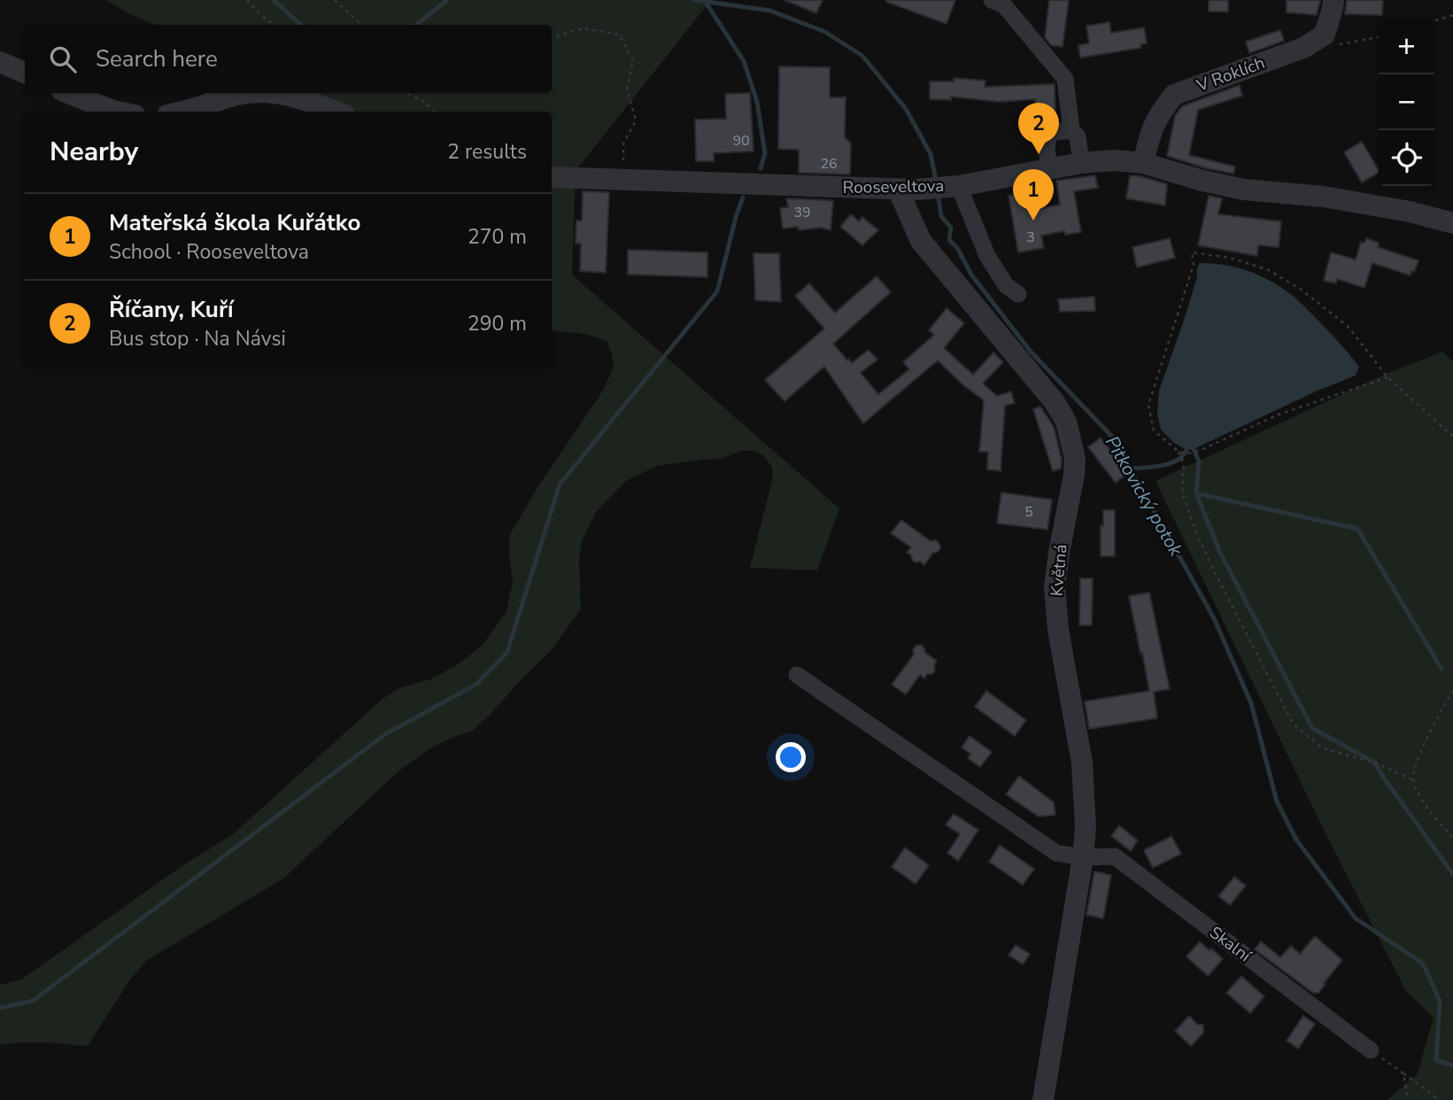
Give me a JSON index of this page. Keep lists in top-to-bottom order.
{
  "streets": {
    "street": [
      "V Roklích",
      "Rooseveltova",
      "Květná",
      "Skalní"
    ]
  },
  "crossings": [
    ["V Roklích", "Rooseveltova"],
    ["Rooseveltova", "Květná"],
    ["Květná", "Skalní"]
  ],
  "water": ["Pitkovický potok"],
  "house_numbers": [
    "90",
    "26",
    "39",
    "3",
    "5"
  ],
  "page": {
    "map_buttons": ["+", "−"],
    "search": "Search here",
    "pins": ["2", "1"],
    "heading": ["Nearby", "2 results"],
    "list": [
      {
        "mark": "1",
        "name": "Mateřská škola Kuřátko",
        "note": "School · Rooseveltova",
        "value": "270 m"
      },
      {
        "mark": "2",
        "name": "Říčany, Kuří",
        "note": "Bus stop · Na Návsi",
        "value": "290 m"
      }
    ]
  }
}
